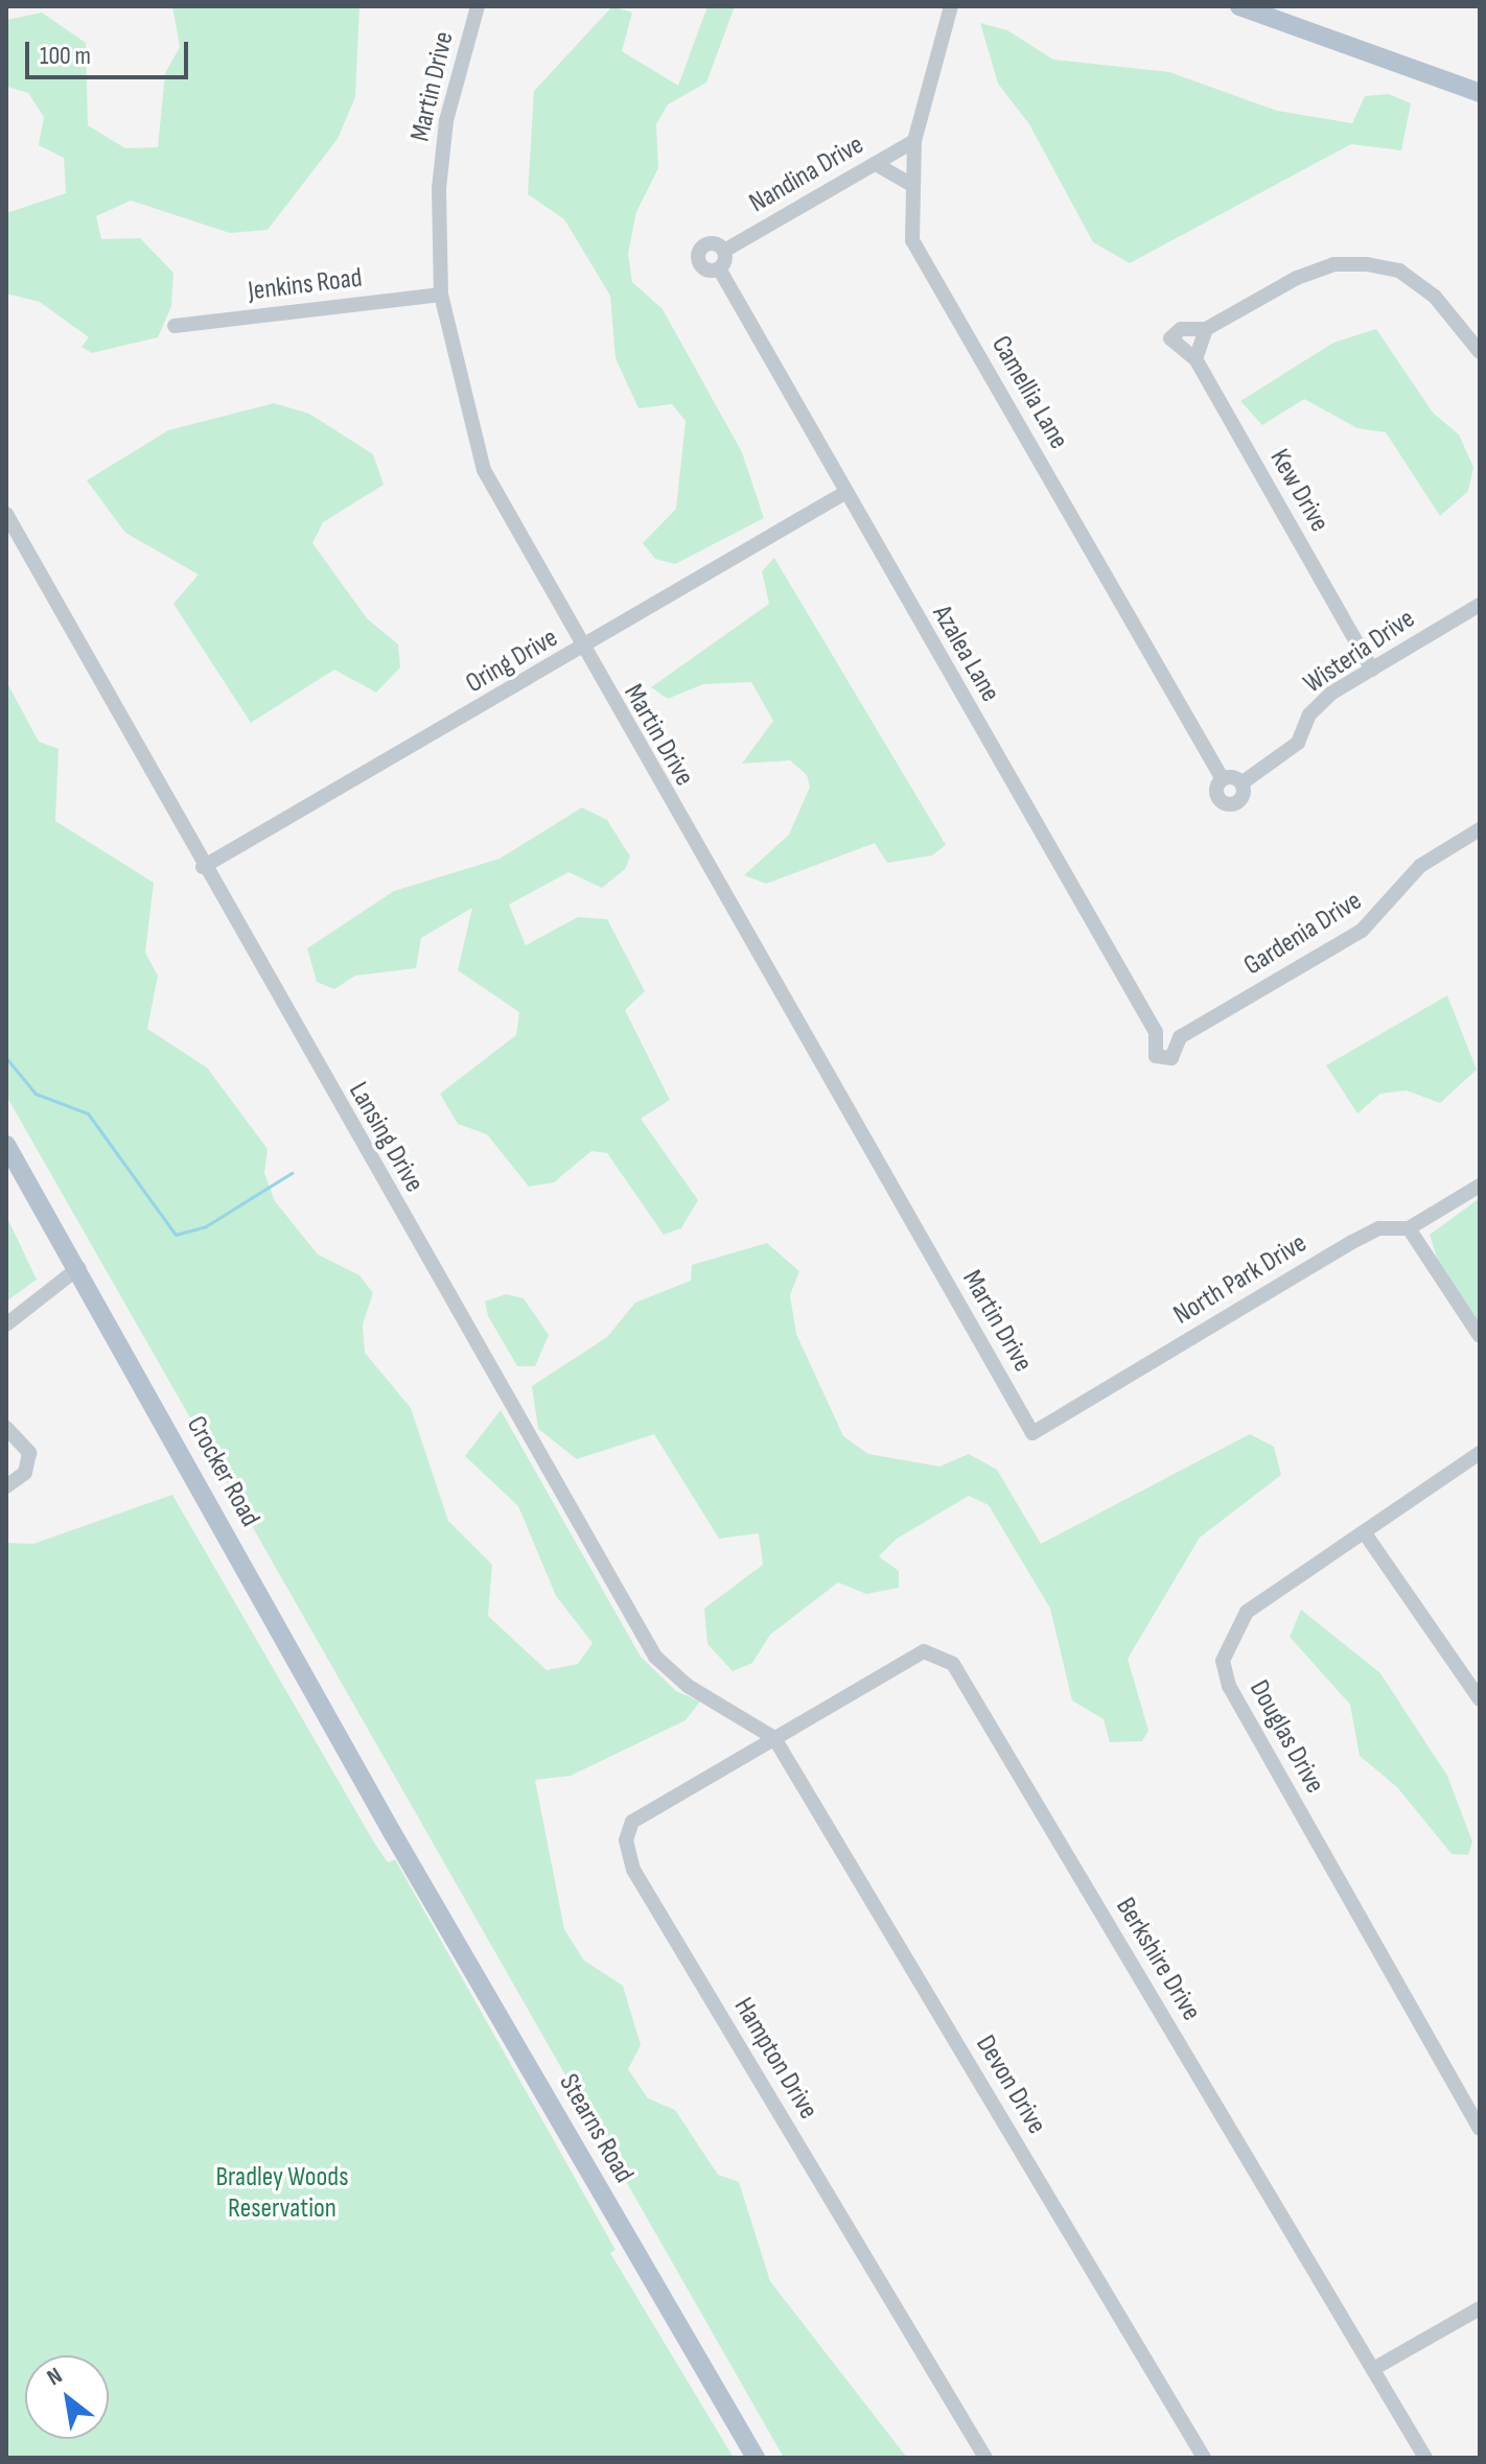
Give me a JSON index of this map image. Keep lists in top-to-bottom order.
{
  "streets": {
    "main road": ["Crocker Road", "Stearns Road"],
    "street": [
      "Martin Drive",
      "Nandina Drive",
      "Jenkins Road",
      "Camellia Lane",
      "Kew Drive",
      "Wisteria Drive",
      "Azalea Lane",
      "Oring Drive",
      "Gardenia Drive",
      "Lansing Drive",
      "North Park Drive",
      "Douglas Drive",
      "Berkshire Drive",
      "Hampton Drive",
      "Devon Drive"
    ]
  },
  "crossings": [
    ["Martin Drive", "Jenkins Road"],
    ["Martin Drive", "Oring Drive"],
    ["Martin Drive", "North Park Drive"],
    ["Nandina Drive", "Camellia Lane"],
    ["Nandina Drive", "Azalea Lane"],
    ["Camellia Lane", "Wisteria Drive"],
    ["Kew Drive", "Wisteria Drive"],
    ["Azalea Lane", "Oring Drive"],
    ["Azalea Lane", "Gardenia Drive"],
    ["Oring Drive", "Lansing Drive"],
    ["Lansing Drive", "Berkshire Drive"],
    ["Lansing Drive", "Hampton Drive"],
    ["Lansing Drive", "Devon Drive"],
    ["Crocker Road", "Stearns Road"],
    ["Berkshire Drive", "Hampton Drive"],
    ["Berkshire Drive", "Devon Drive"],
    ["Hampton Drive", "Devon Drive"]
  ],
  "parks": ["Bradley Woods Reservation"],
  "scale_bar": "100 m",
  "north": "top left"
}
